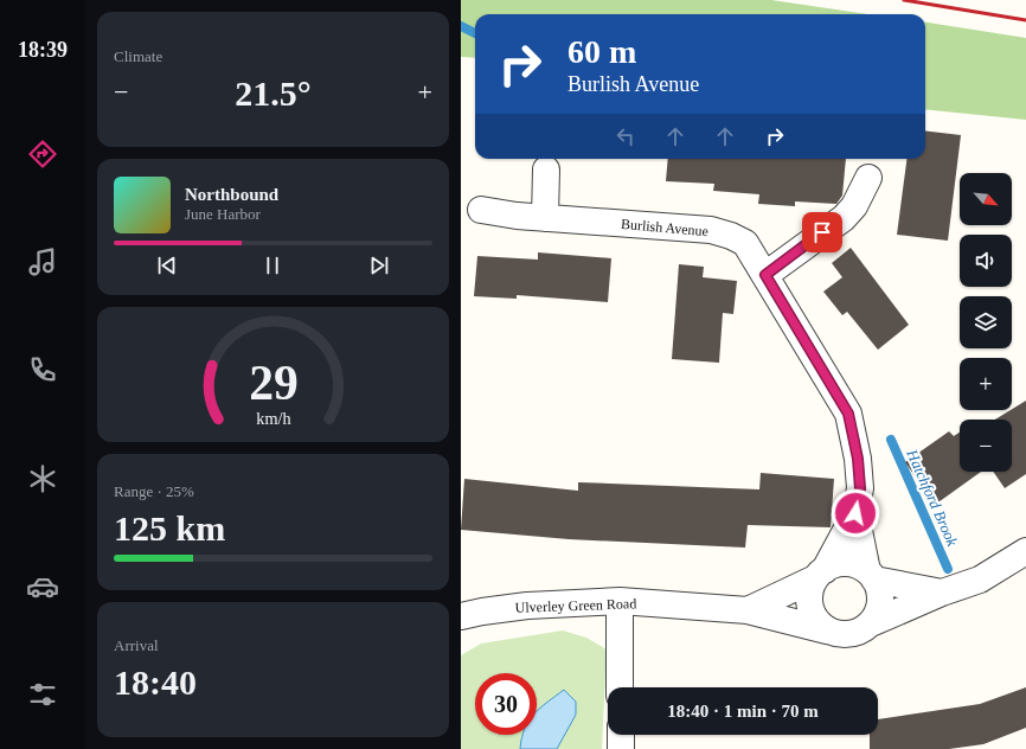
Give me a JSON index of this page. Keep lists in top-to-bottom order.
{
  "streets": {
    "street": ["Burlish Avenue", "Ulverley Green Road"]
  },
  "crossings": [
    ["Burlish Avenue", "Ulverley Green Road"]
  ],
  "water": ["Hatchford Brook"],
  "north": "bottom right",
  "page": {
    "tabs": "18:39",
    "tile": [
      "Climate",
      ["Range · 25%", "125 km"],
      ["Arrival", "18:40"]
    ],
    "turn": ["60 m", "Burlish Avenue"],
    "heat": ["−", "21.5°", "+"],
    "map_buttons": ["+", "−"],
    "song": ["Northbound", "June Harbor"],
    "limit": "30",
    "trip": "18:40 · 1 min · 70 m",
    "gauge": ["29", "km/h"]
  }
}
